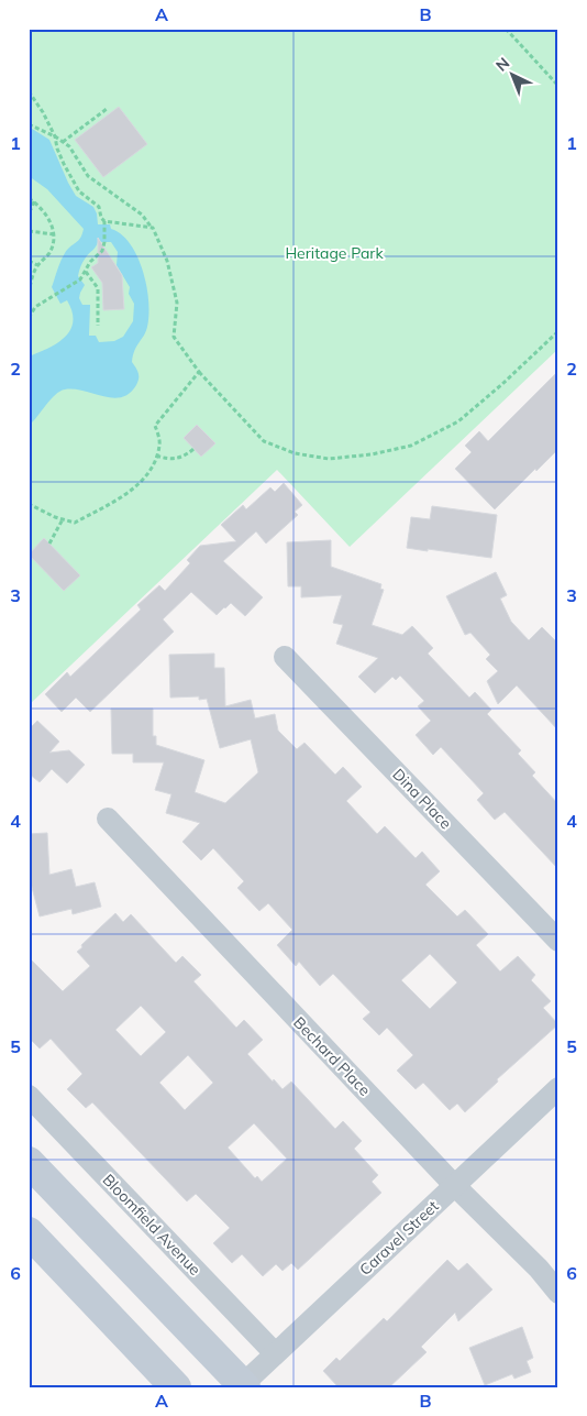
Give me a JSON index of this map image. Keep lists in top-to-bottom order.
{
  "streets": {
    "street": [
      "Dina Place",
      "Bechard Place",
      "Bloomfield Avenue",
      "Caravel Street"
    ]
  },
  "crossings": [
    ["Bechard Place", "Caravel Street"],
    ["Bloomfield Avenue", "Caravel Street"]
  ],
  "parks": ["Heritage Park"],
  "north": "top left",
  "grid": {
    "columns": ["A", "B"],
    "rows": [
      "1",
      "2",
      "3",
      "4",
      "5",
      "6"
    ]
  }
}
